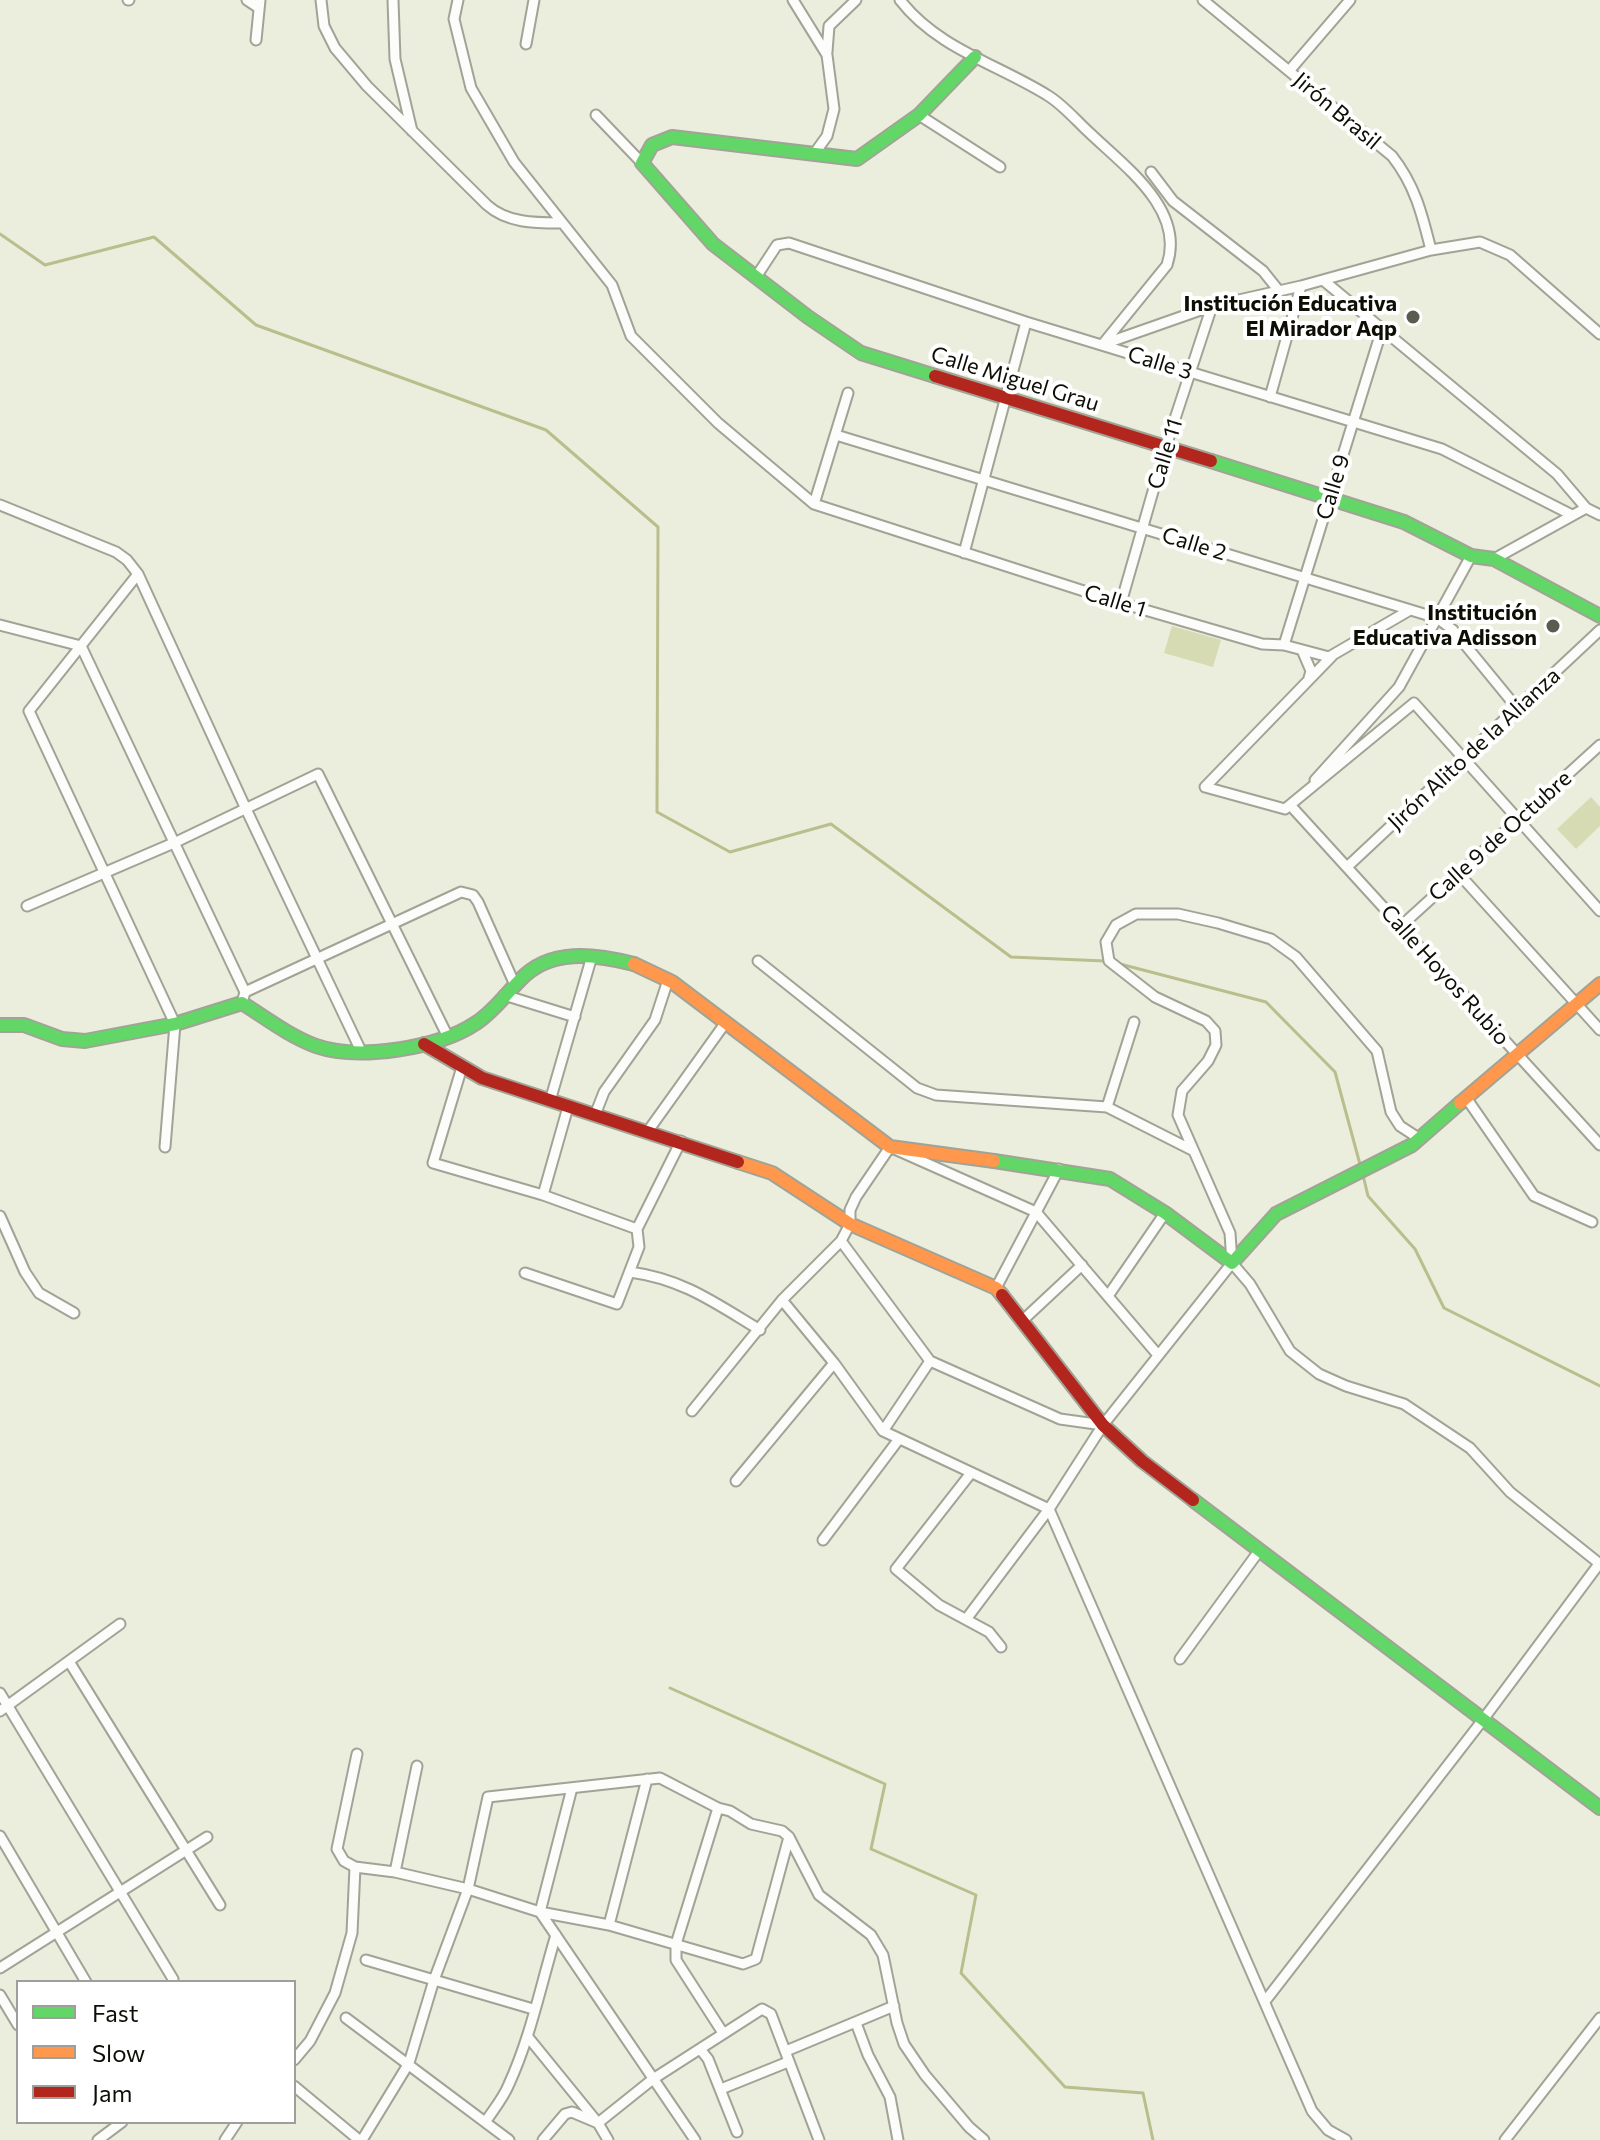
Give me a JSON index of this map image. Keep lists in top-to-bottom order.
{
  "streets": {
    "street": [
      "Jirón Brasil",
      "Calle 3",
      "Calle Miguel Grau",
      "Calle 11",
      "Calle 9",
      "Calle 2",
      "Calle 1",
      "Jirón Alito de la Alianza",
      "Calle 9 de Octubre",
      "Calle Hoyos Rubio"
    ]
  },
  "crossings": [
    ["Calle 3", "Calle Miguel Grau"],
    ["Calle 3", "Calle 11"],
    ["Calle 3", "Calle 9"],
    ["Calle Miguel Grau", "Calle 11"],
    ["Calle Miguel Grau", "Calle 9"],
    ["Calle 11", "Calle 2"],
    ["Calle 11", "Calle 1"],
    ["Calle 9", "Calle 2"],
    ["Calle 9", "Calle 1"],
    ["Calle 2", "Jirón Alito de la Alianza"],
    ["Jirón Alito de la Alianza", "Calle Hoyos Rubio"],
    ["Calle 9 de Octubre", "Calle Hoyos Rubio"]
  ],
  "places": ["Institución Educativa El Mirador Aqp", "Institución Educativa Adisson"],
  "legend": ["Fast", "Slow", "Jam"]
}
